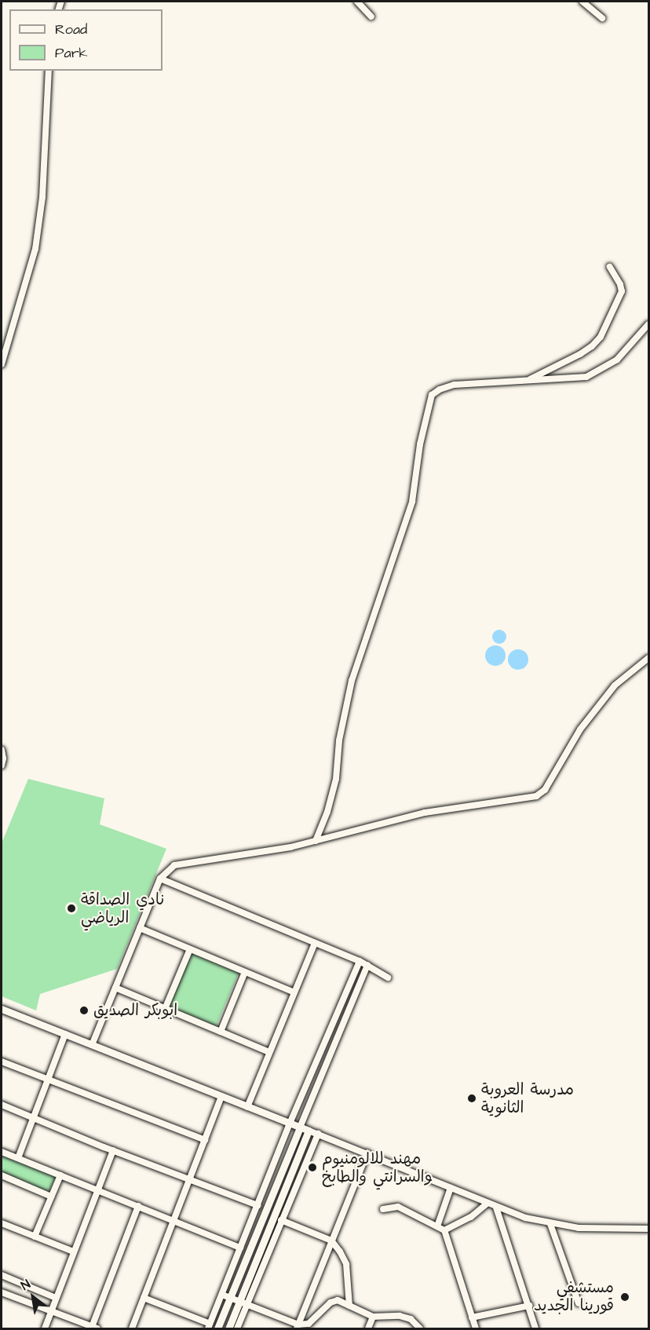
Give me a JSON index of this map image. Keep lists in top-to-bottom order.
{
  "places": [
    "نادي الصداقة الرياضي",
    "ابوبكر الصديق",
    "مدرسة العروبة الثانوية",
    "مهند للالومنيوم والسرانتي والطابخ",
    "مستشفي قورينا الجديد"
  ],
  "legend": ["Road", "Park"],
  "north": "top left"
}
